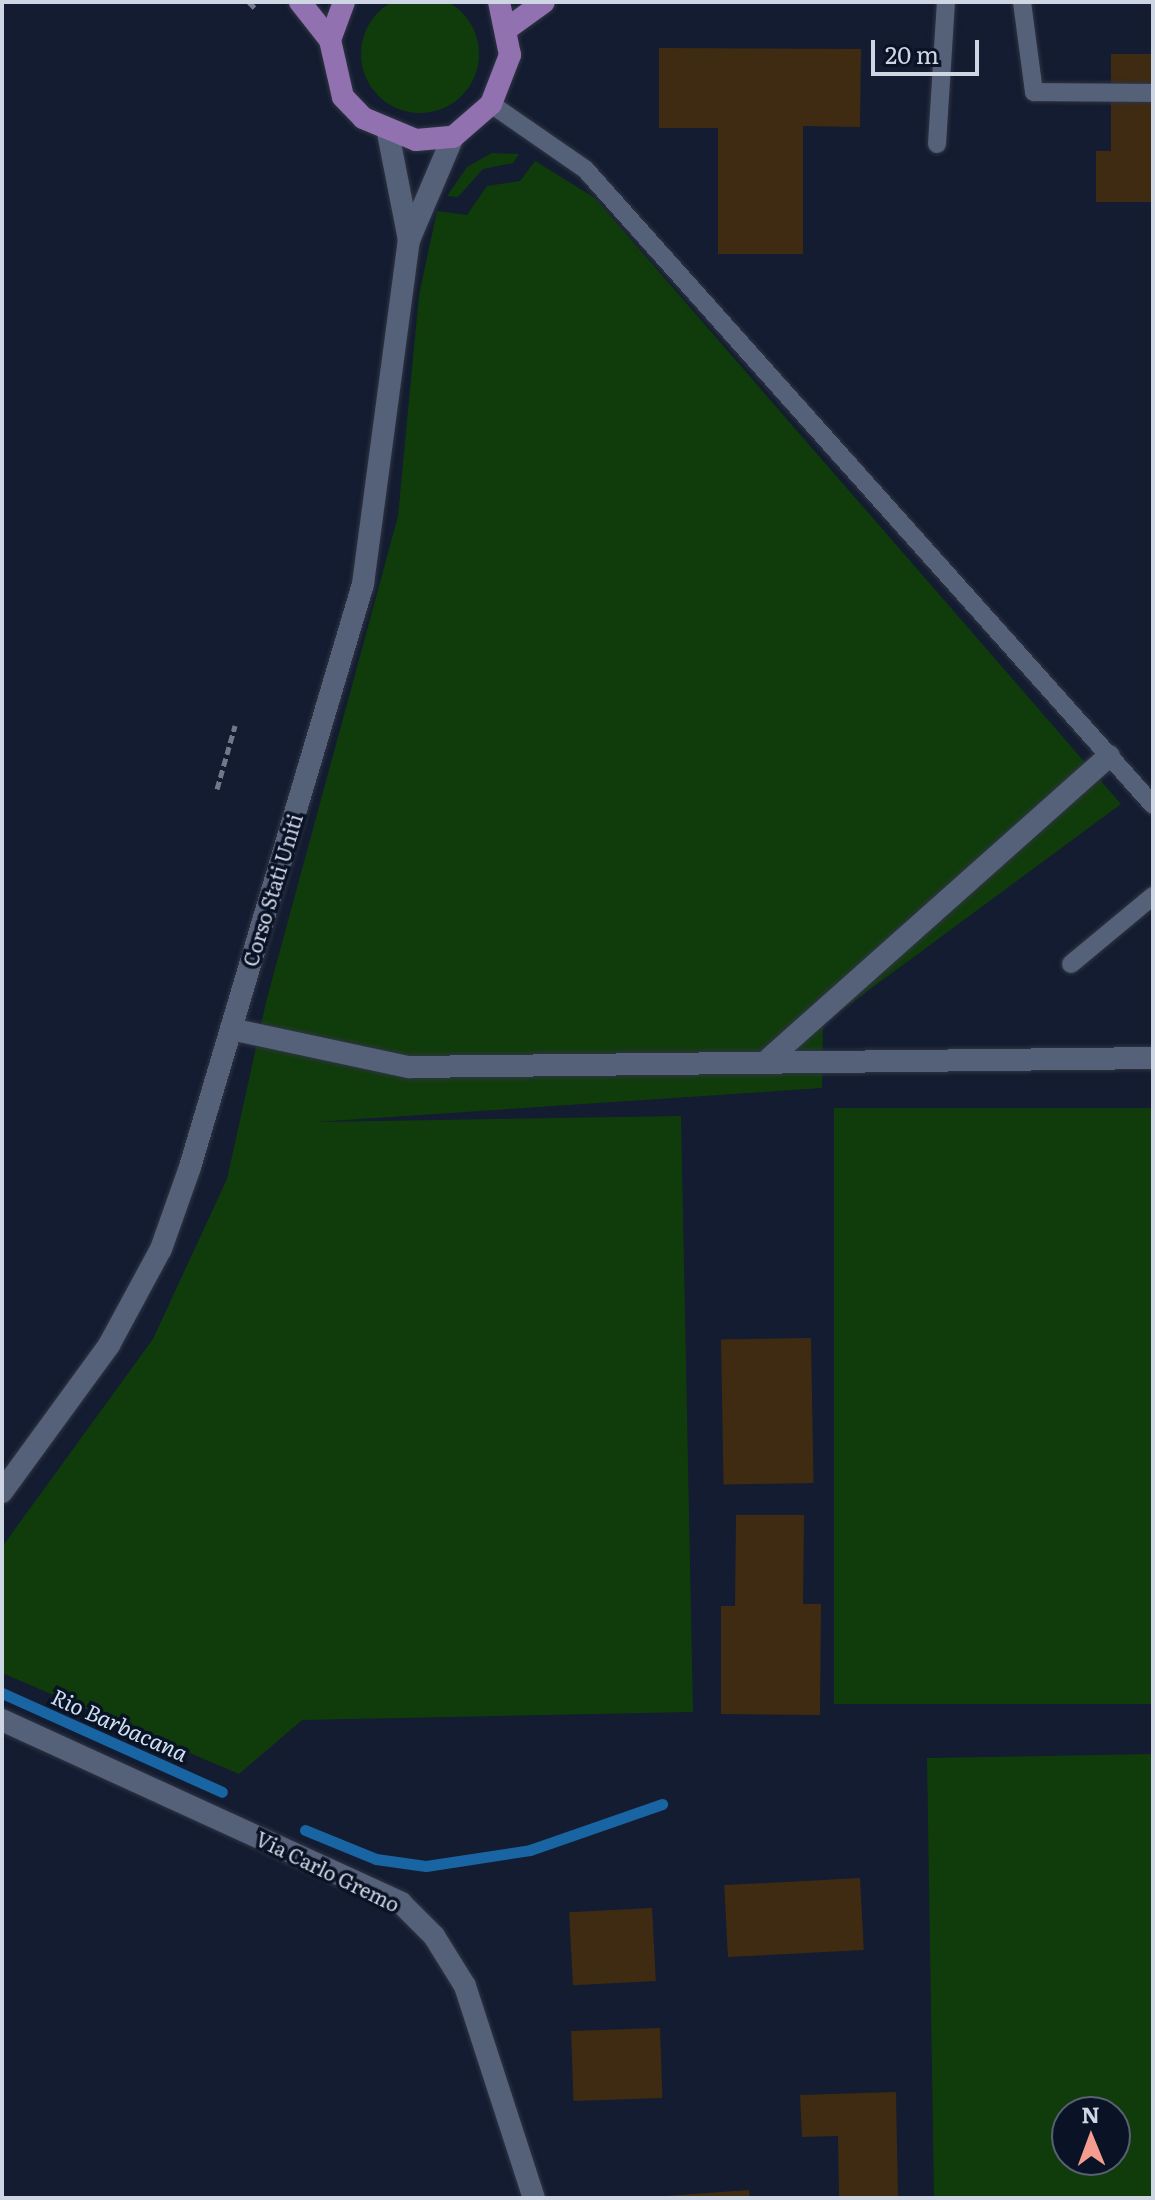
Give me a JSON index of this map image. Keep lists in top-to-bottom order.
{
  "streets": {
    "street": ["Corso Stati Uniti", "Via Carlo Gremo"]
  },
  "water": ["Rio Barbacana"],
  "scale_bar": "20 m",
  "north": "top"
}
